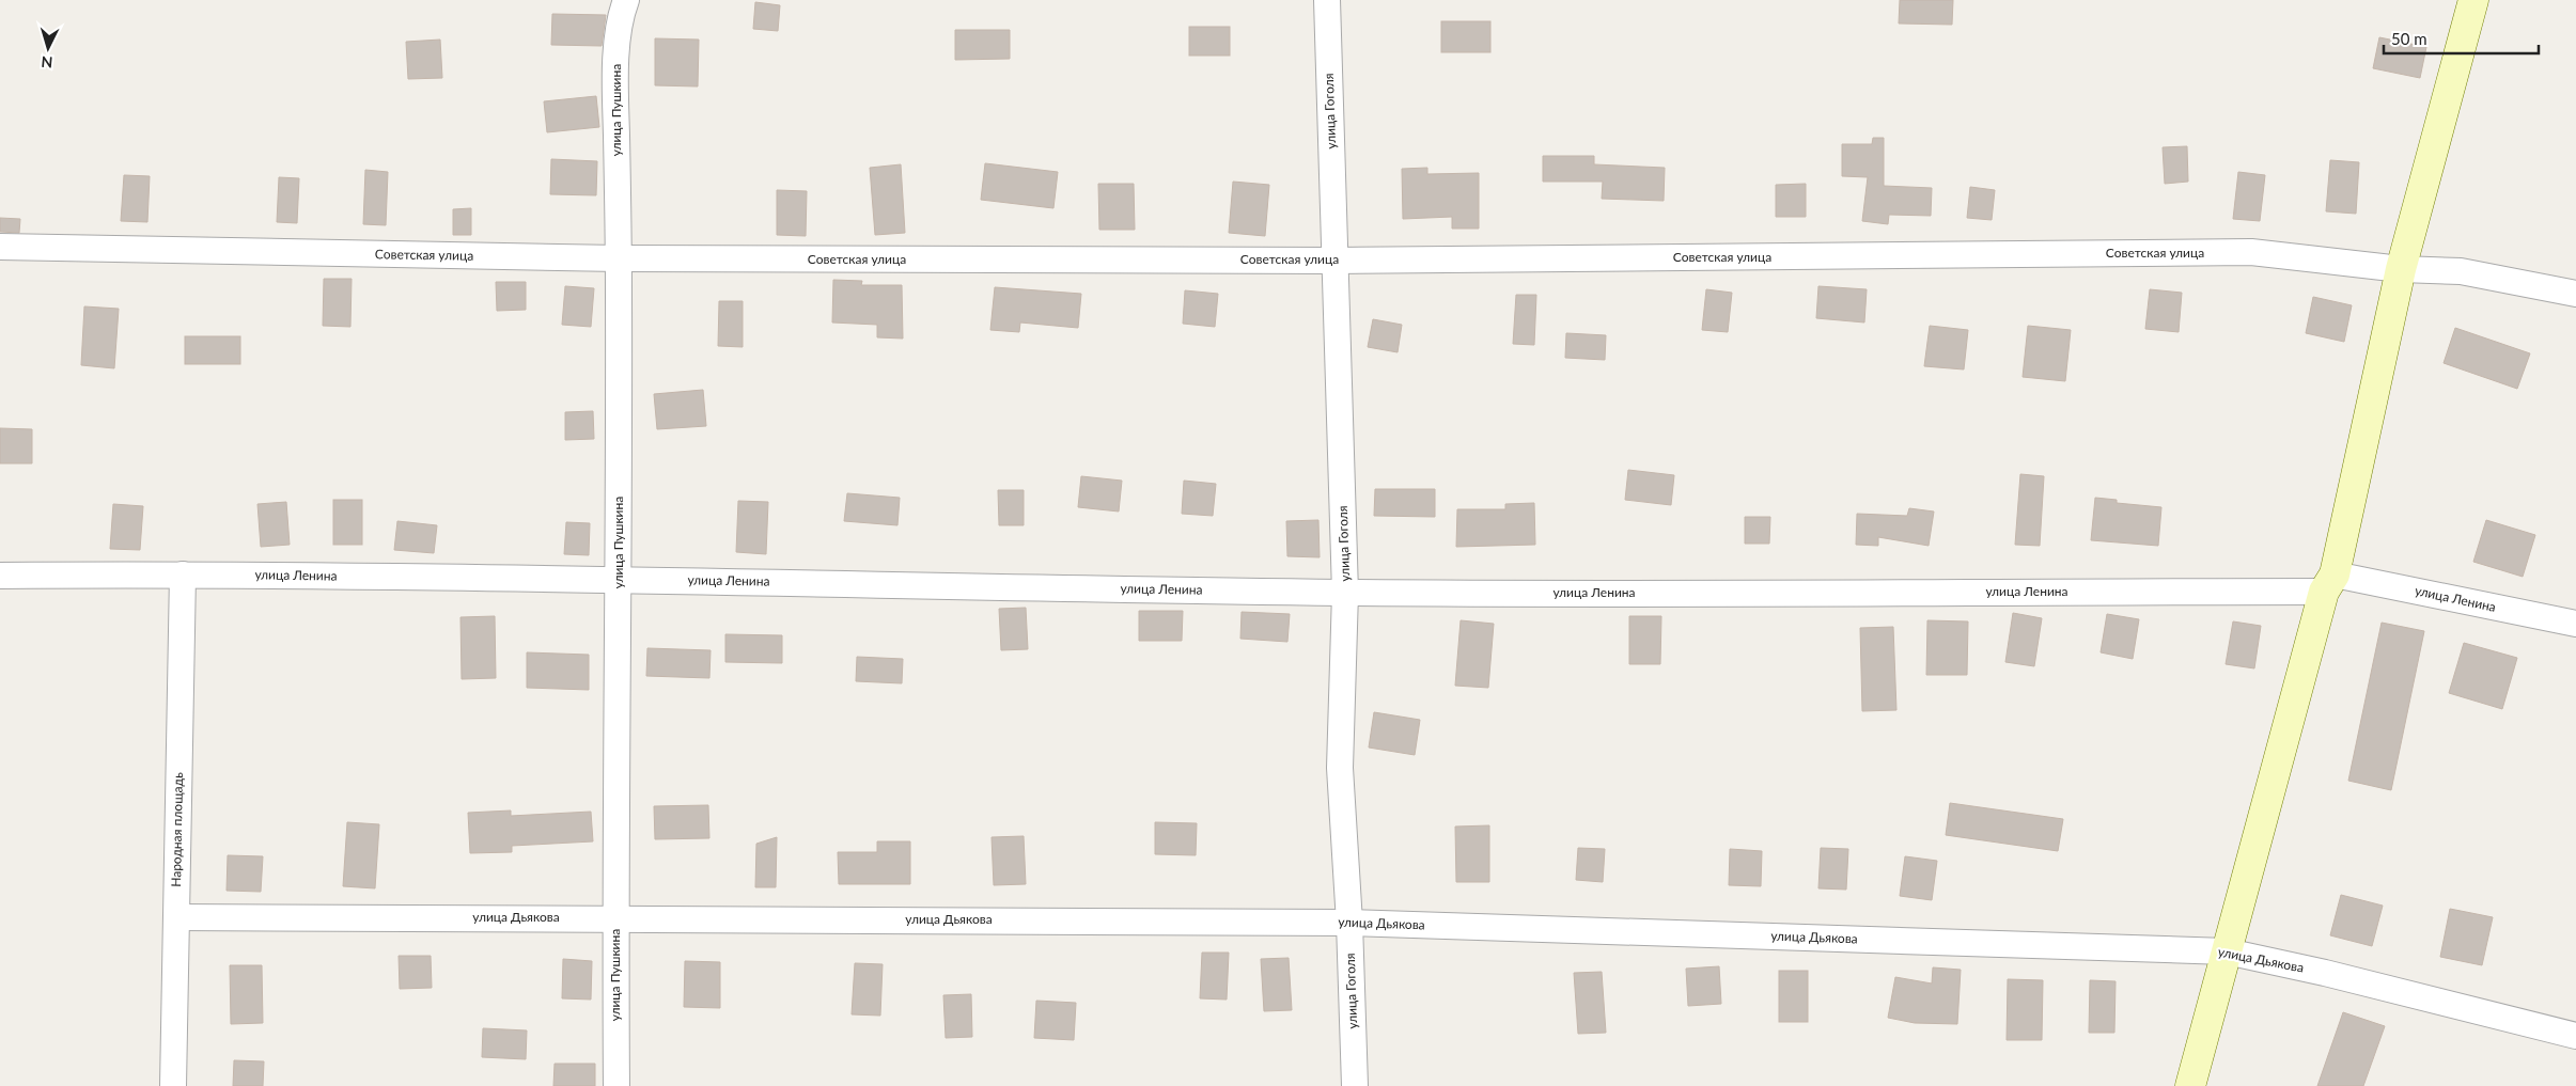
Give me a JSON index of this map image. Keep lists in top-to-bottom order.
{
  "streets": {
    "street": [
      "улица Пушкина",
      "улица Гоголя",
      "Советская улица",
      "улица Ленина",
      "Народная площадь",
      "улица Дьякова"
    ]
  },
  "crossings": [
    ["улица Пушкина", "Советская улица"],
    ["улица Пушкина", "улица Ленина"],
    ["улица Пушкина", "улица Дьякова"],
    ["улица Гоголя", "Советская улица"],
    ["улица Гоголя", "улица Ленина"],
    ["улица Гоголя", "улица Дьякова"],
    ["улица Ленина", "Народная площадь"],
    ["Народная площадь", "улица Дьякова"]
  ],
  "scale_bar": "50 m",
  "north": "bottom"
}
